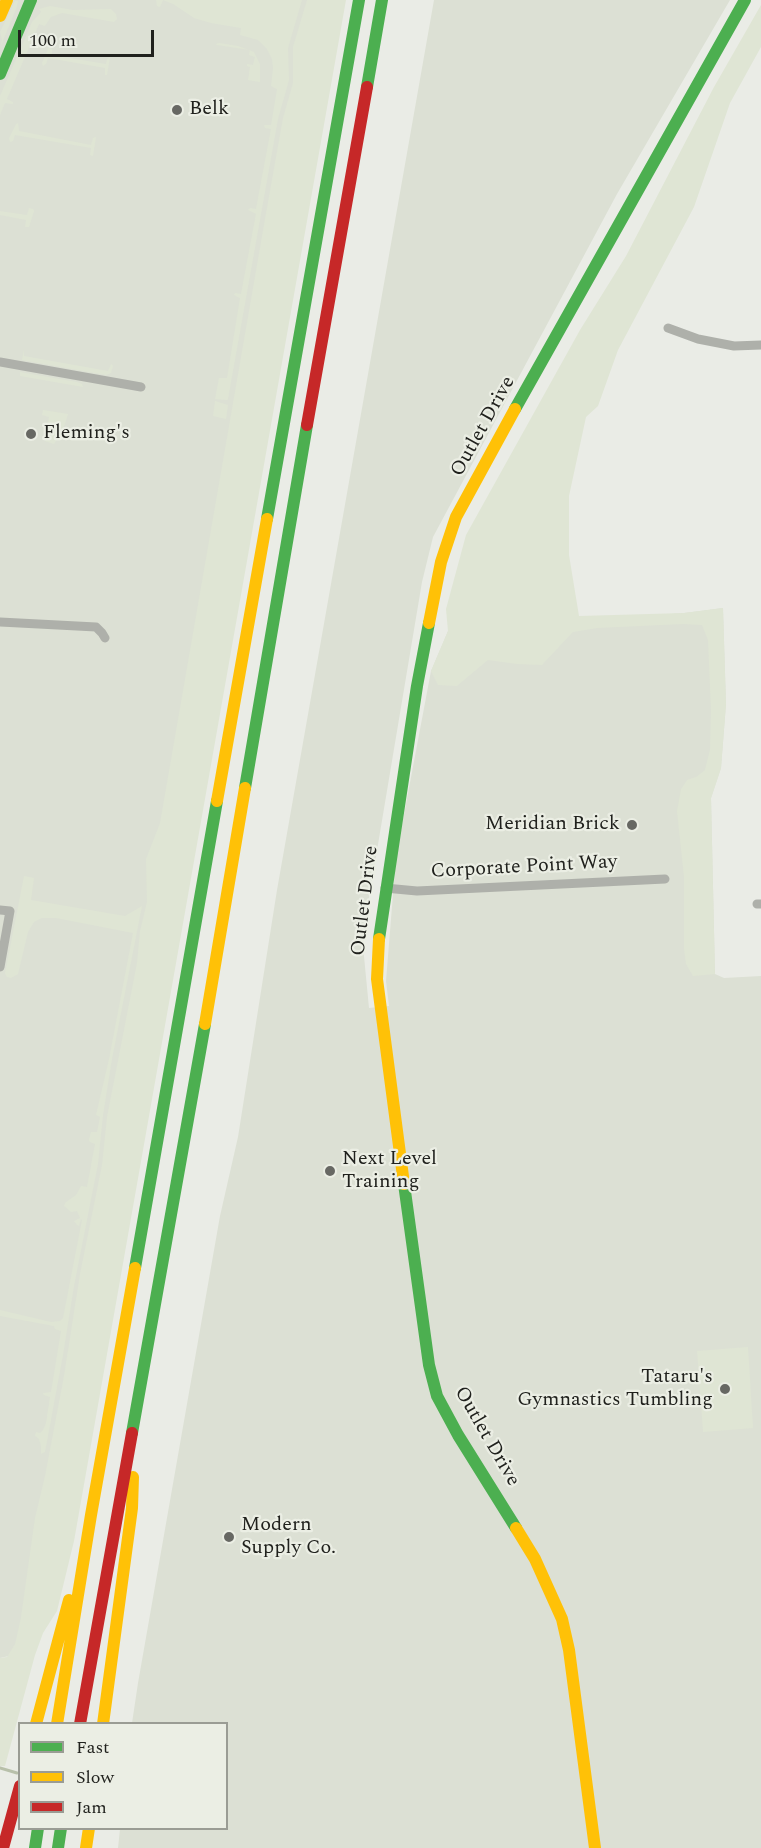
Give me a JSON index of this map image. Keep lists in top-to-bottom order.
{
  "streets": {
    "main road": ["Outlet Drive"],
    "street": ["Corporate Point Way"]
  },
  "crossings": [
    ["Outlet Drive", "Corporate Point Way"]
  ],
  "places": [
    "Belk",
    "Fleming's",
    "Meridian Brick",
    "Next Level Training",
    "Tataru's Gymnastics Tumbling",
    "Modern Supply Co."
  ],
  "legend": ["Fast", "Slow", "Jam"],
  "scale_bar": "100 m"
}
